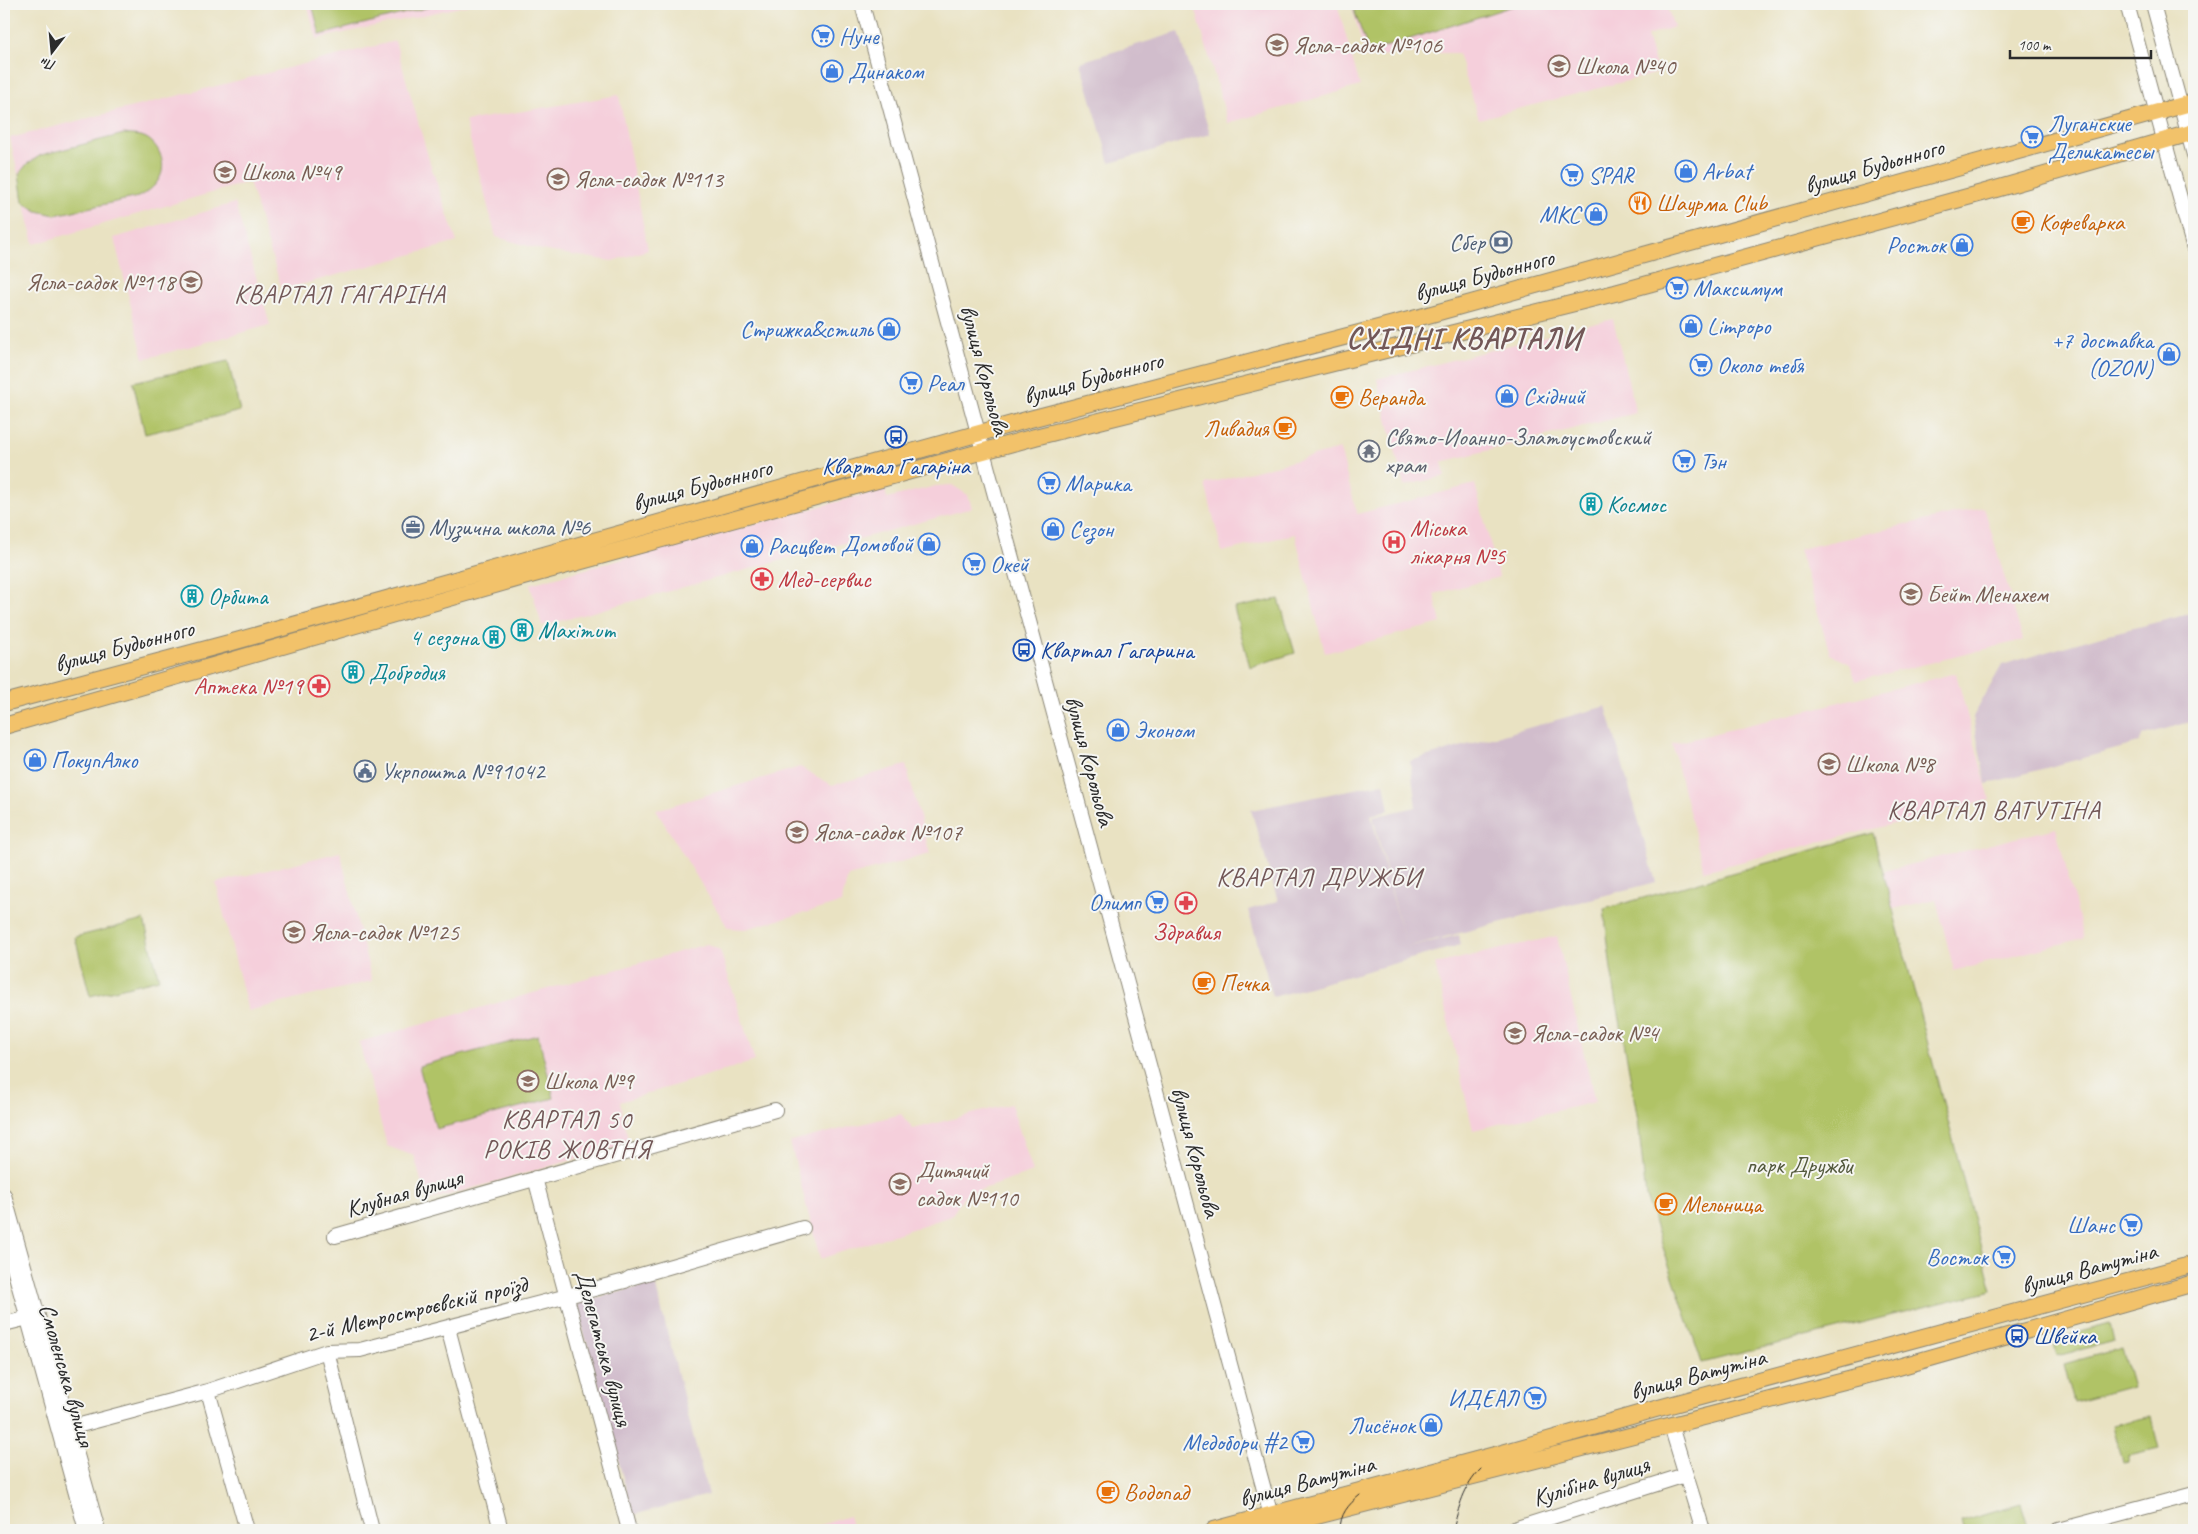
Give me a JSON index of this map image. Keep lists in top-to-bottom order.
{
  "streets": {
    "main road": ["вулиця Будьонного", "вулиця Ватутіна"],
    "street": [
      "вулиця Корольова",
      "Клубная вулиця",
      "2-й Мєтростроєвскій проїзд",
      "Делегатська вулиця",
      "Смоленська вулиця",
      "Кулібіна вулиця"
    ]
  },
  "crossings": [
    ["вулиця Будьонного", "вулиця Корольова"],
    ["вулиця Корольова", "вулиця Ватутіна"],
    ["Клубная вулиця", "Делегатська вулиця"],
    ["2-й Мєтростроєвскій проїзд", "Делегатська вулиця"],
    ["2-й Мєтростроєвскій проїзд", "Смоленська вулиця"]
  ],
  "districts": [
    "КВАРТАЛ ГАГАРІНА",
    "СХІДНІ КВАРТАЛИ",
    "КВАРТАЛ ВАТУТІНА",
    "КВАРТАЛ ДРУЖБИ",
    "КВАРТАЛ 50 РОКІВ ЖОВТНЯ"
  ],
  "parks": ["парк Дружби"],
  "places": {
    "supermarket": [
      "Нуне",
      "Луганские Деликатесы",
      "SPAR",
      "Максимум",
      "Около тебя",
      "Реал",
      "Тэн",
      "Марика",
      "Окей",
      "Олимп",
      "Шанс",
      "Восток",
      "ИДЕАЛ",
      "Медобори #2"
    ],
    "school or university": [
      "Ясла-садок №106",
      "Школа №40",
      "Школа №49",
      "Ясла-садок №113",
      "Ясла-садок №118",
      "Бейт Менахем",
      "Школа №8",
      "Ясла-садок №107",
      "Ясла-садок №125",
      "Ясла-садок №4",
      "Школа №9",
      "Дитячий садок №110"
    ],
    "shop": [
      "Динаком",
      "Arbat",
      "МКС",
      "Росток",
      "Limpopo",
      "Стрижка&стиль",
      "+7 доставка (OZON)",
      "Східний",
      "Сезон",
      "Домовой",
      "Расцвет",
      "Эконом",
      "ПокупАлко",
      "Лисёнок"
    ],
    "restaurant": ["Шаурма Club"],
    "cafe": [
      "Кофеварка",
      "Веранда",
      "Ливадия",
      "Печка",
      "Мельница",
      "Водопад"
    ],
    "bank": ["Сбер"],
    "bus stop": ["Квартал Гагаріна", "Квартал Гагарина", "Швейка"],
    "temple": ["Свято-Иоанно-Златоустовский храм"],
    "building": [
      "Космос",
      "Орбита",
      "Maximum",
      "4 сезона",
      "Добродия"
    ],
    "office": ["Музична школа №6"],
    "hospital": ["Міська лікарня №5"],
    "pharmacy": ["Мед-сервис", "Аптека №19", "Здравия"],
    "public building": ["Укрпошта №91042"]
  },
  "scale_bar": "100 m",
  "north": "bottom"
}
